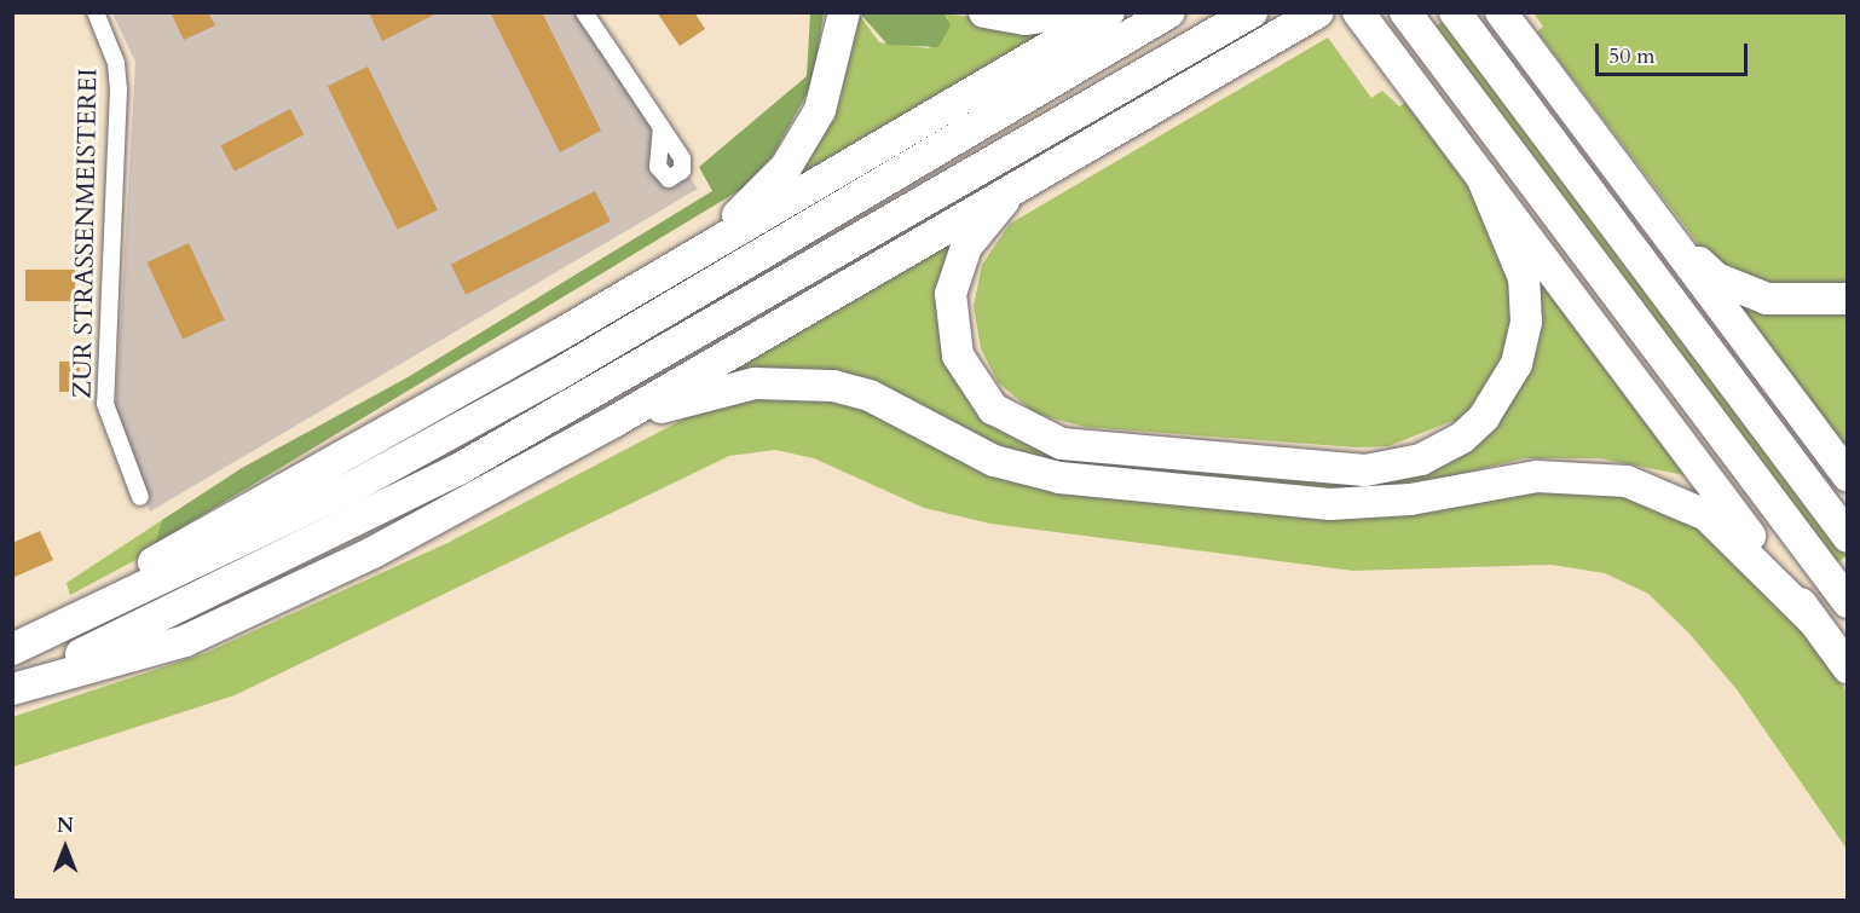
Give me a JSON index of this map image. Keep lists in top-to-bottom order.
{
  "streets": {
    "street": ["ZUR STRASSENMEISTEREI"]
  },
  "scale_bar": "50 m",
  "north": "top"
}
